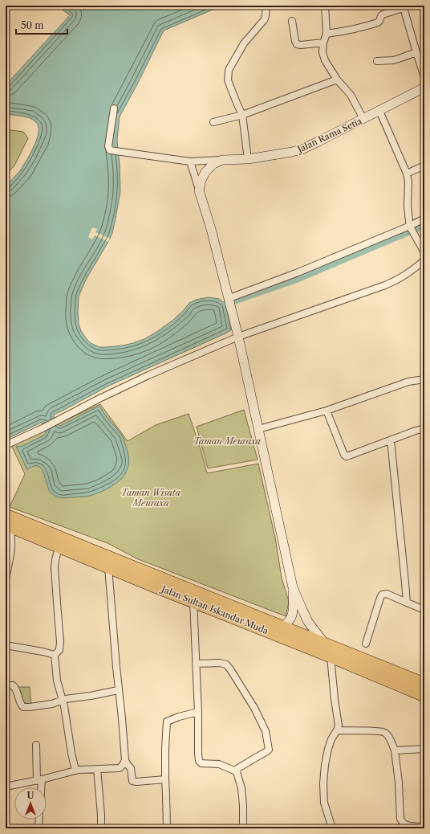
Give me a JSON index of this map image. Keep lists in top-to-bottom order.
{
  "streets": {
    "highway": ["Jalan Sultan Iskandar Muda"],
    "street": ["Jalan Rama Setia"]
  },
  "parks": ["Taman Meuraxa", "Taman Wisata Meuraxa"],
  "scale_bar": "50 m",
  "north": "top"
}
